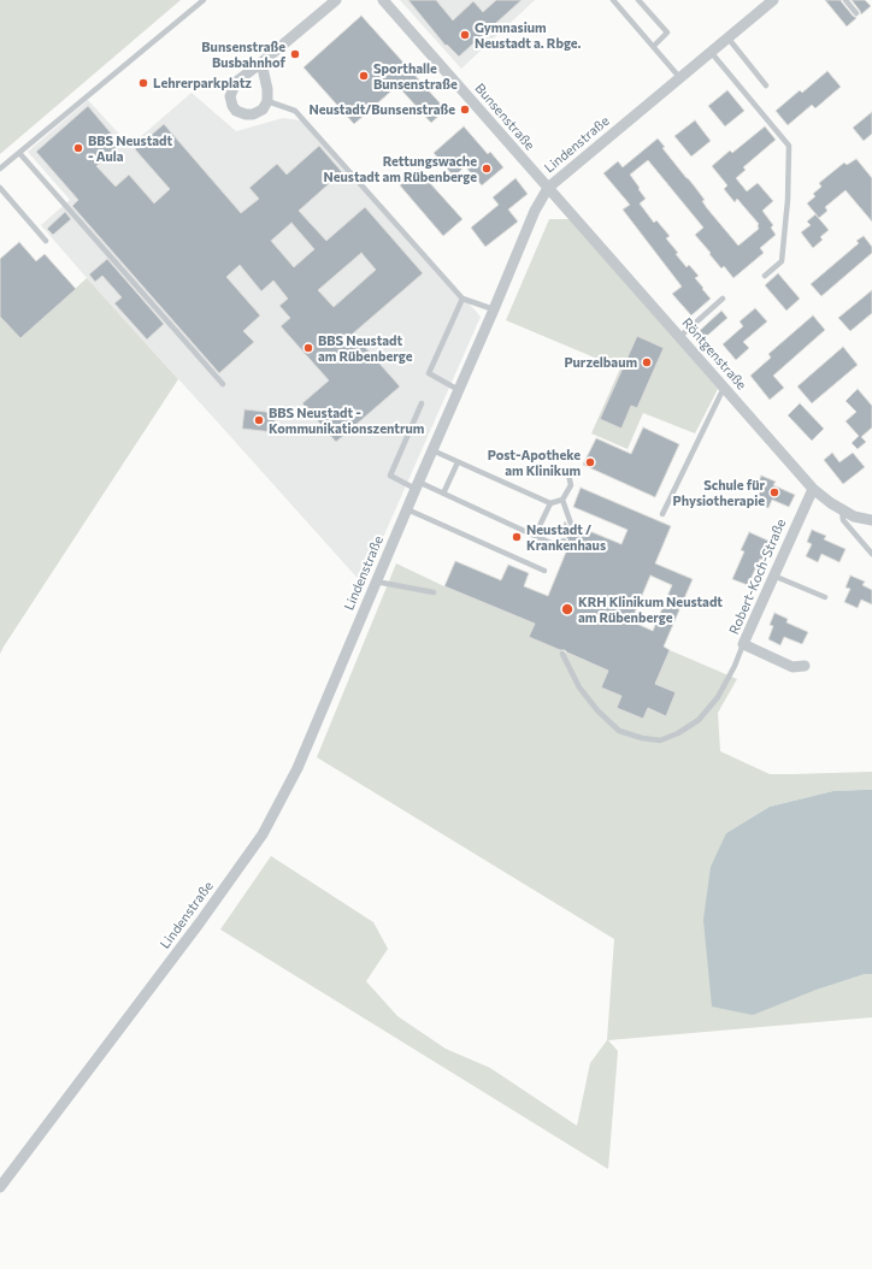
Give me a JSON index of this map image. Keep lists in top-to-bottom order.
{
  "streets": {
    "street": [
      "Bunsenstraße",
      "Lindenstraße",
      "Röntgenstraße",
      "Robert-Koch-Straße"
    ]
  },
  "crossings": [
    ["Bunsenstraße", "Lindenstraße"],
    ["Bunsenstraße", "Röntgenstraße"],
    ["Lindenstraße", "Röntgenstraße"],
    ["Röntgenstraße", "Robert-Koch-Straße"]
  ],
  "places": [
    "Gymnasium Neustadt a. Rbge.",
    "Bunsenstraße Busbahnhof",
    "Sporthalle Bunsenstraße",
    "Lehrerparkplatz",
    "Neustadt/Bunsenstraße",
    "BBS Neustadt - Aula",
    "Rettungswache Neustadt am Rübenberge",
    "BBS Neustadt am Rübenberge",
    "Purzelbaum",
    "BBS Neustadt - Kommunikationszentrum",
    "Post-Apotheke am Klinikum",
    "Schule für Physiotherapie",
    "Neustadt / Krankenhaus",
    "KRH Klinikum Neustadt am Rübenberge"
  ]
}
